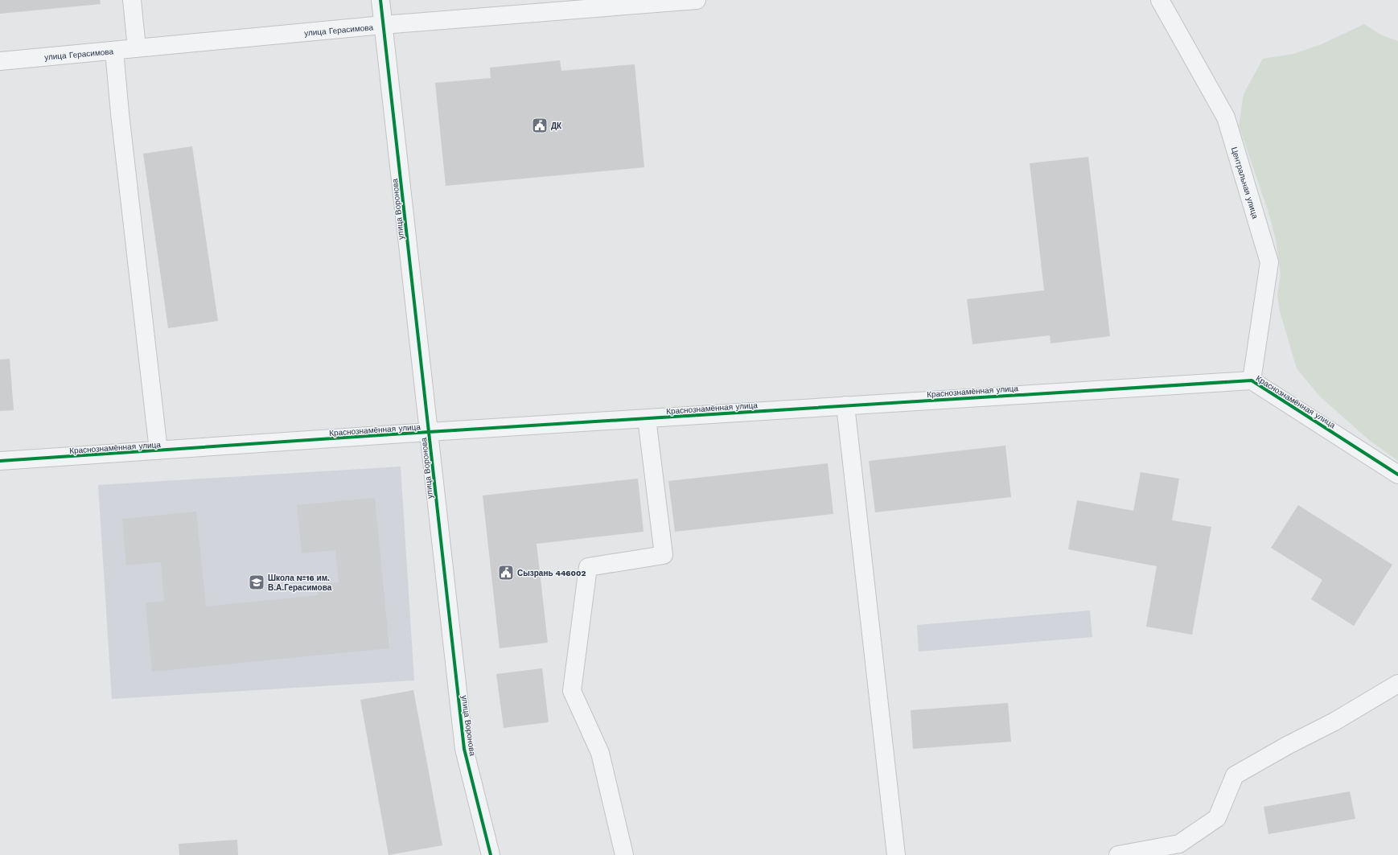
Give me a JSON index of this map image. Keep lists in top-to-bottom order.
{
  "streets": {
    "street": [
      "улица Герасимова",
      "Центральная улица",
      "улица Воронова",
      "Краснознамённая улица"
    ]
  },
  "crossings": [
    ["улица Герасимова", "улица Воронова"],
    ["Центральная улица", "Краснознамённая улица"],
    ["улица Воронова", "Краснознамённая улица"]
  ],
  "places": {
    "public building": ["ДК", "Сызрань 446002"],
    "school or university": ["Школа №16 им. В.А.Герасимова"]
  }
}
